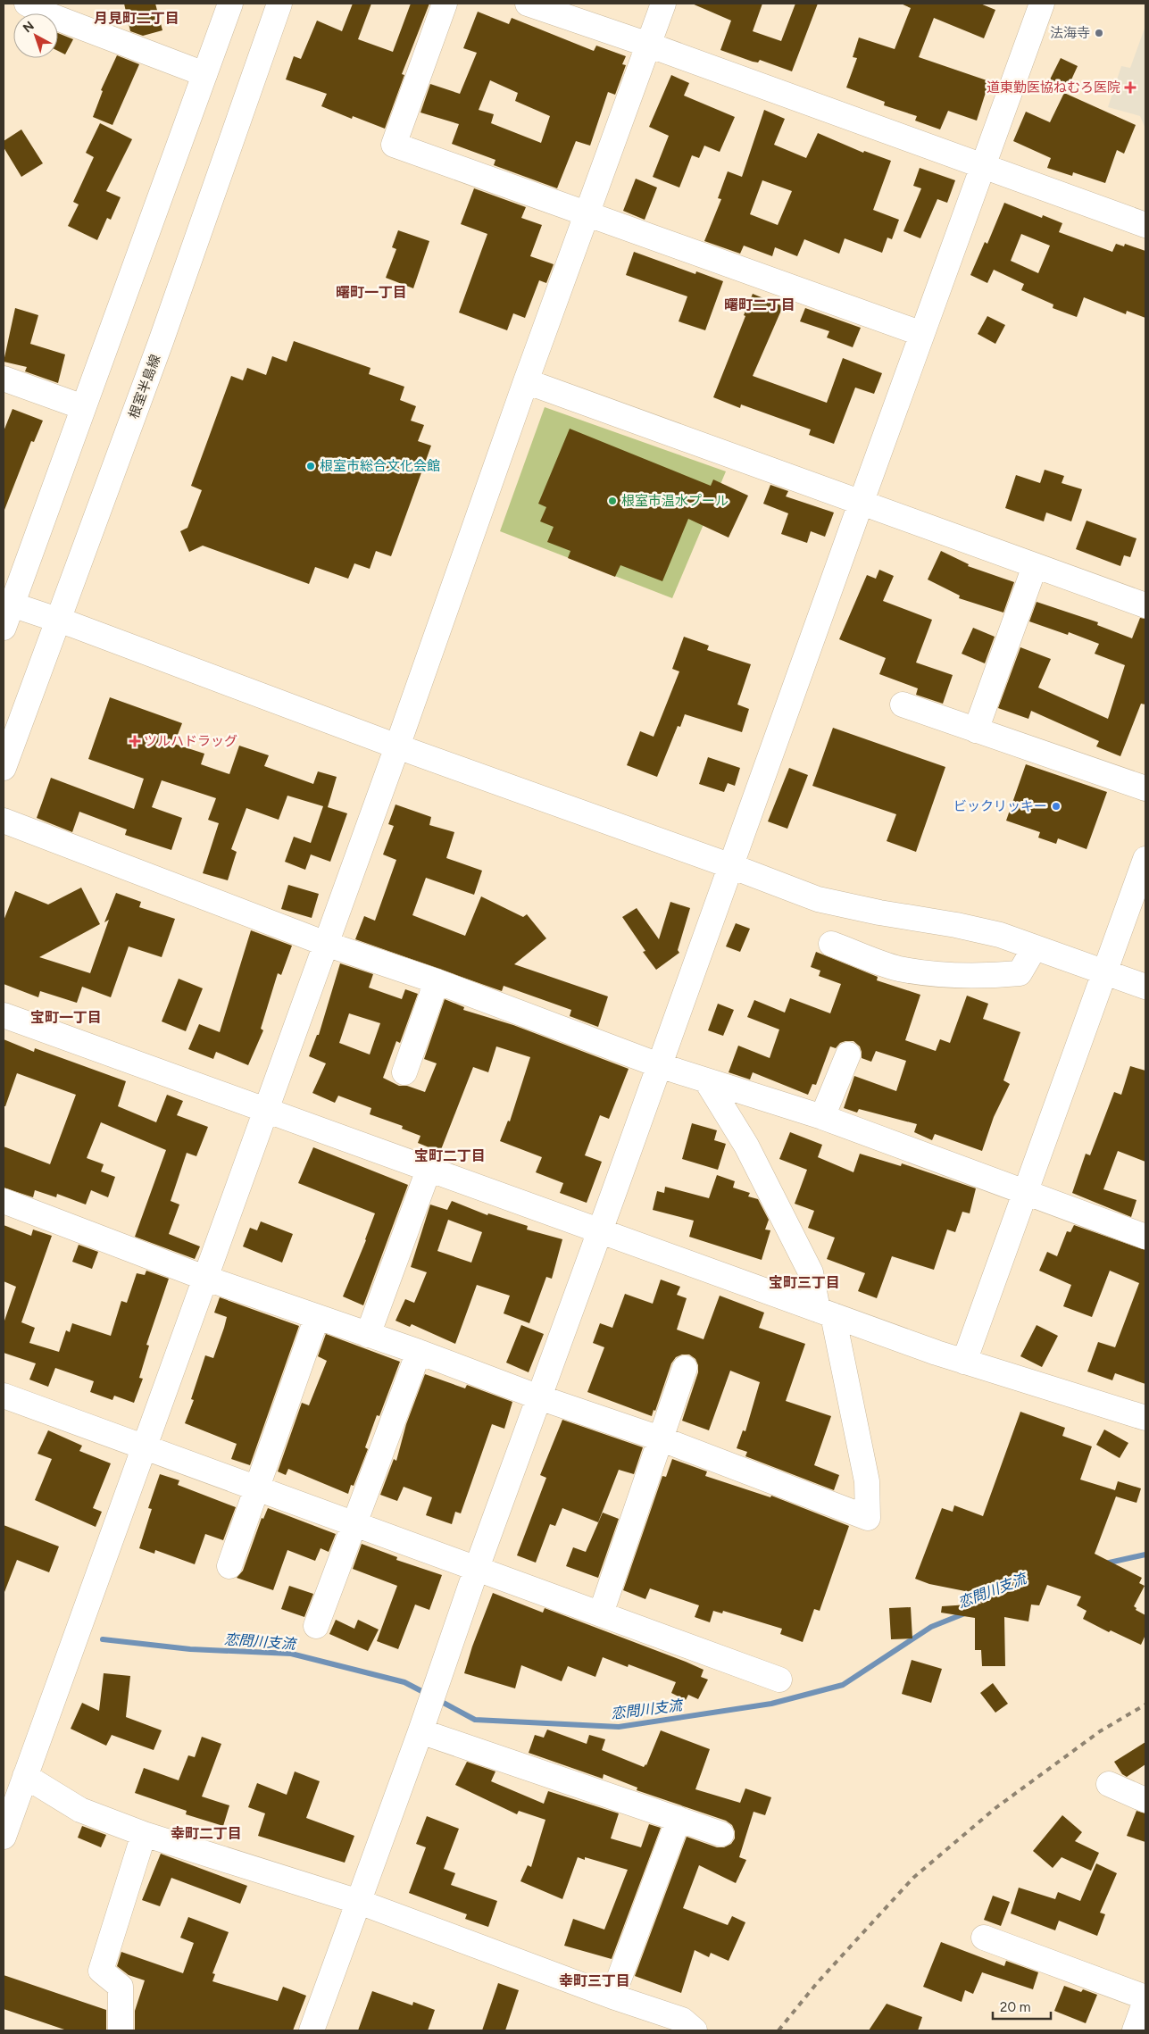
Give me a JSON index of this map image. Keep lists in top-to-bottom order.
{
  "streets": {
    "street": ["根室半島線"]
  },
  "districts": [
    "月見町二丁目",
    "曙町一丁目",
    "曙町二丁目",
    "宝町一丁目",
    "宝町二丁目",
    "宝町三丁目",
    "幸町二丁目",
    "幸町三丁目"
  ],
  "water": ["恋問川支流"],
  "places": {
    "other": [
      "法海寺",
      "根室市総合文化会館",
      "根室市温水プール",
      "ビックリッキー"
    ],
    "health": ["道東勤医協ねむろ医院", "ツルハドラッグ"]
  },
  "scale_bar": "20 m",
  "north": "top left"
}
